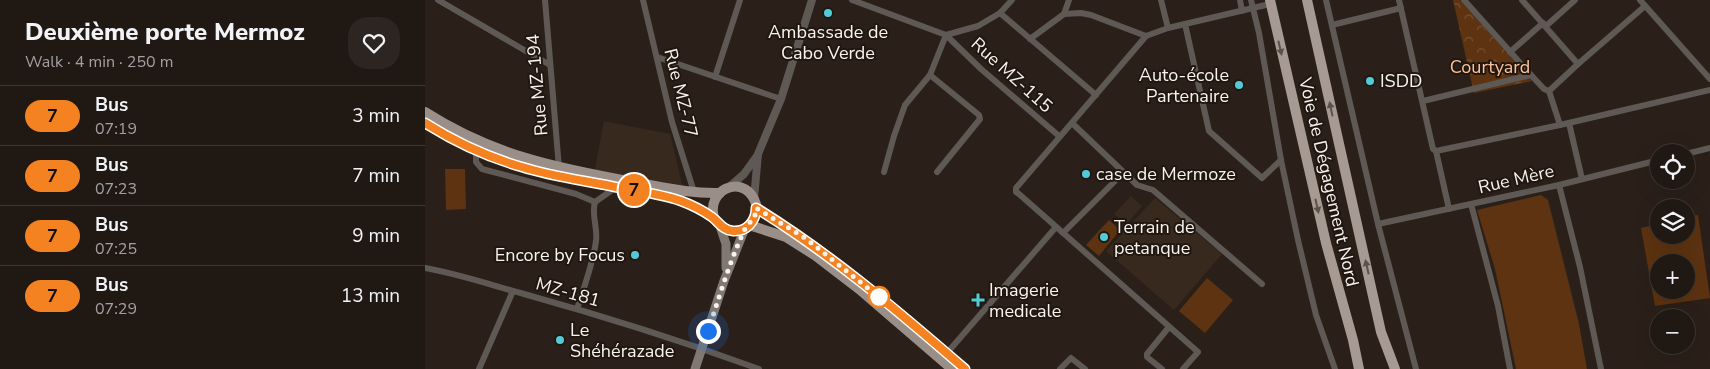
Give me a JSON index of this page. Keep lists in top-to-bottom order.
{
  "streets": {
    "highway": ["Voie de Dégagement Nord"],
    "street": [
      "Rue MZ-115",
      "Rue MZ-194",
      "Rue MZ-77",
      "Rue Mère",
      "MZ-181"
    ]
  },
  "parks": ["Courtyard"],
  "places": {
    "other": [
      "Ambassade de Cabo Verde",
      "ISDD",
      "Auto-école Partenaire",
      "case de Mermoze",
      "Terrain de petanque",
      "Encore by Focus",
      "Le Shéhérazade"
    ],
    "health": ["Imagerie medicale"]
  },
  "lines": ["bus line 7"],
  "page": {
    "heading": ["Deuxième porte Mermoz", "Walk · 4 min · 250 m"],
    "on_map": "7",
    "list": [
      {
        "mark": "7",
        "name": "Bus",
        "note": "07:19",
        "value": "3 min"
      },
      {
        "mark": "7",
        "name": "Bus",
        "note": "07:23",
        "value": "7 min"
      },
      {
        "mark": "7",
        "name": "Bus",
        "note": "07:25",
        "value": "9 min"
      },
      {
        "mark": "7",
        "name": "Bus",
        "note": "07:29",
        "value": "13 min"
      }
    ],
    "map_buttons": ["+", "−"]
  }
}
